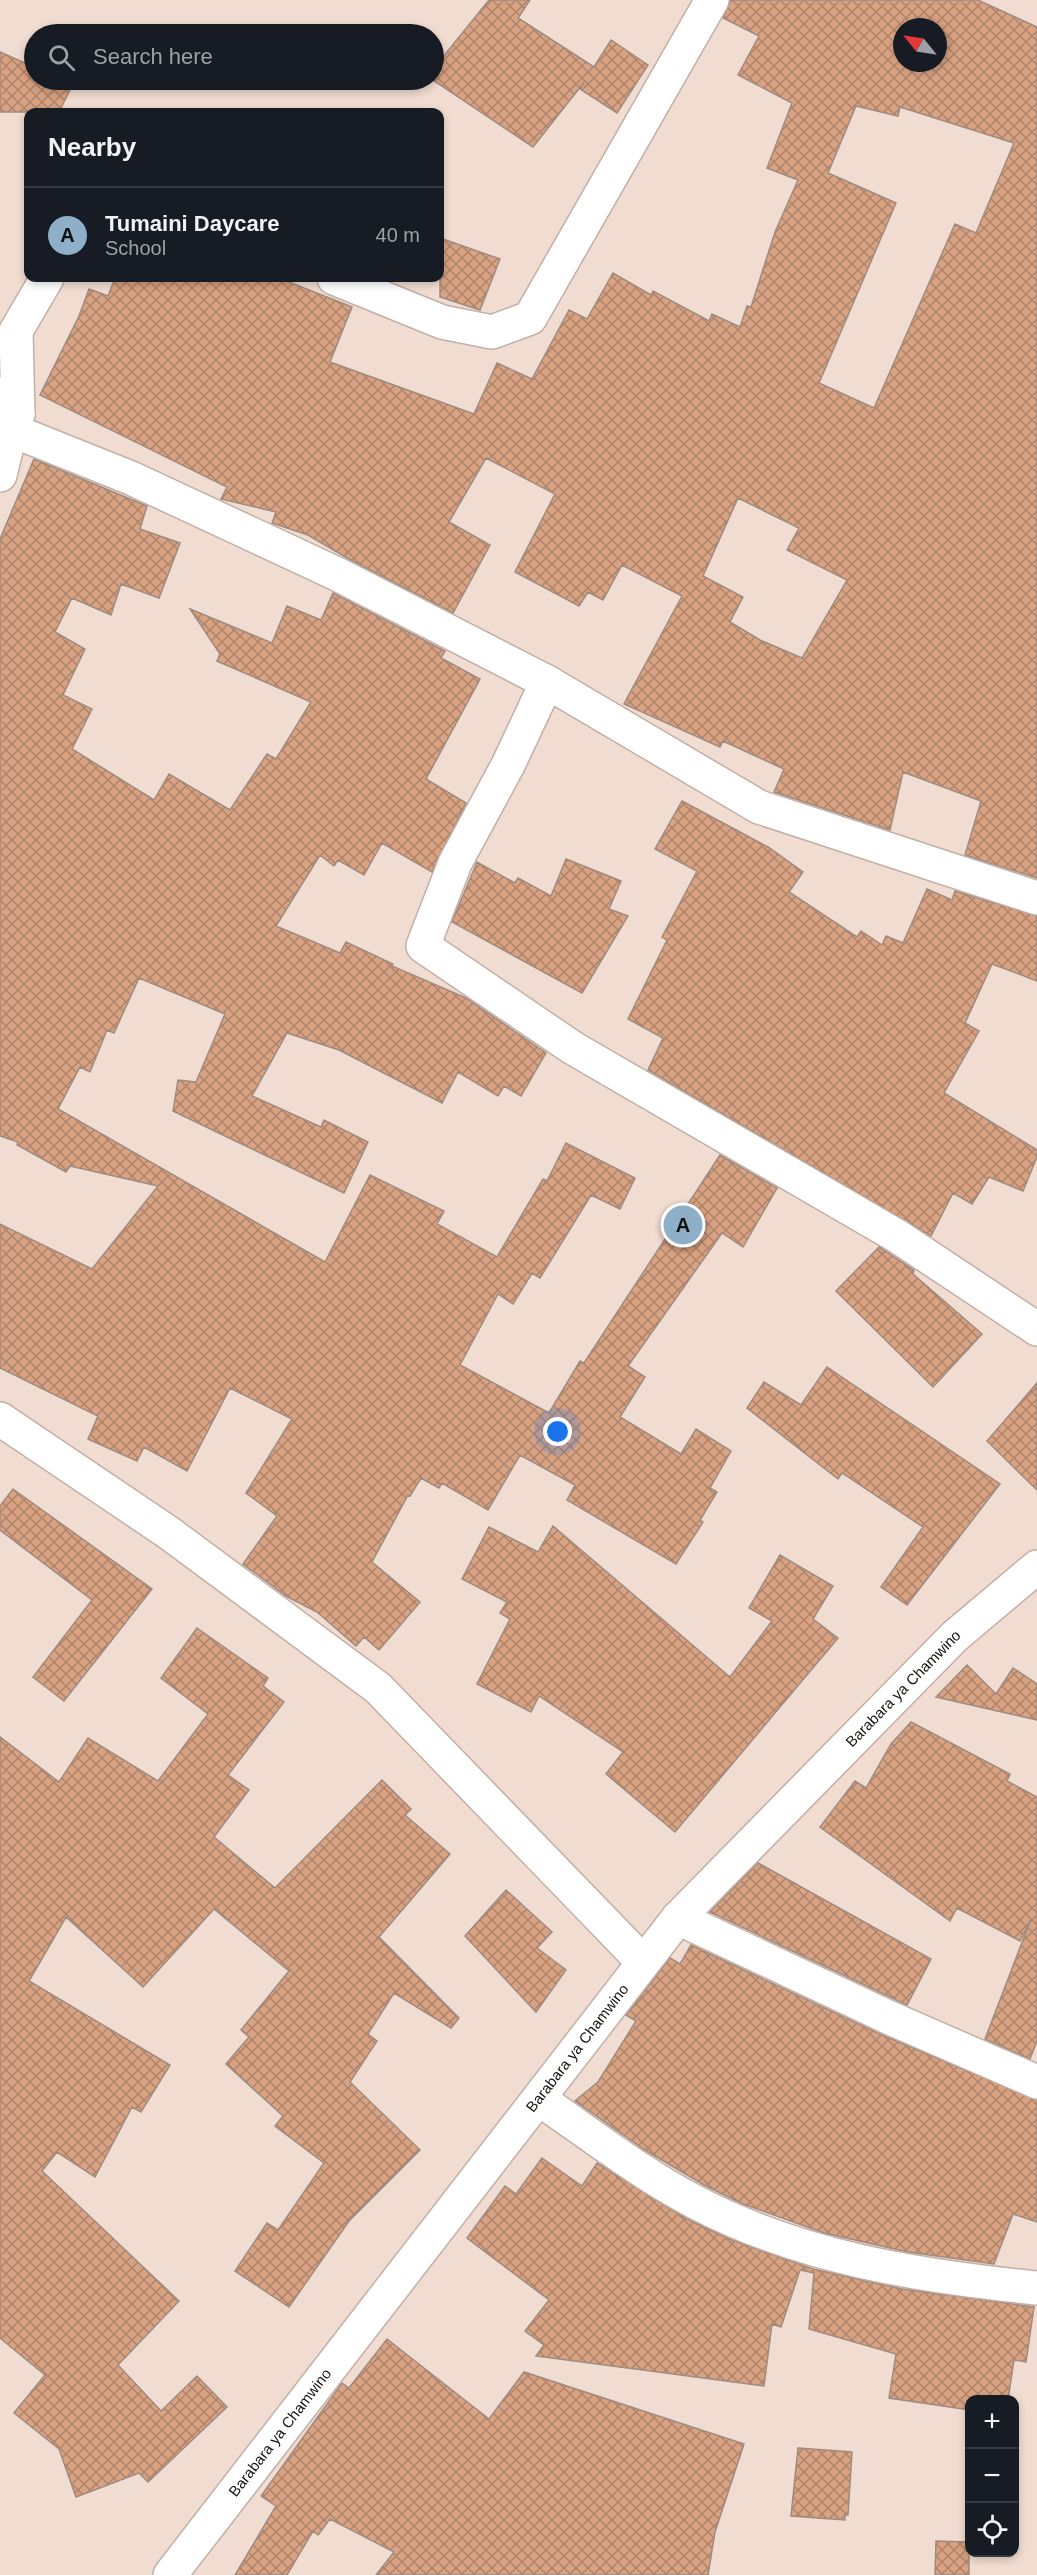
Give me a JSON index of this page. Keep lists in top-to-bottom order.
{
  "streets": {
    "street": ["Barabara ya Chamwino"]
  },
  "north": "top left",
  "page": {
    "search": "Search here",
    "heading": "Nearby",
    "list": [
      {
        "mark": "A",
        "name": "Tumaini Daycare",
        "note": "School",
        "value": "40 m"
      }
    ],
    "pins": "A",
    "map_buttons": ["+", "−"]
  }
}
